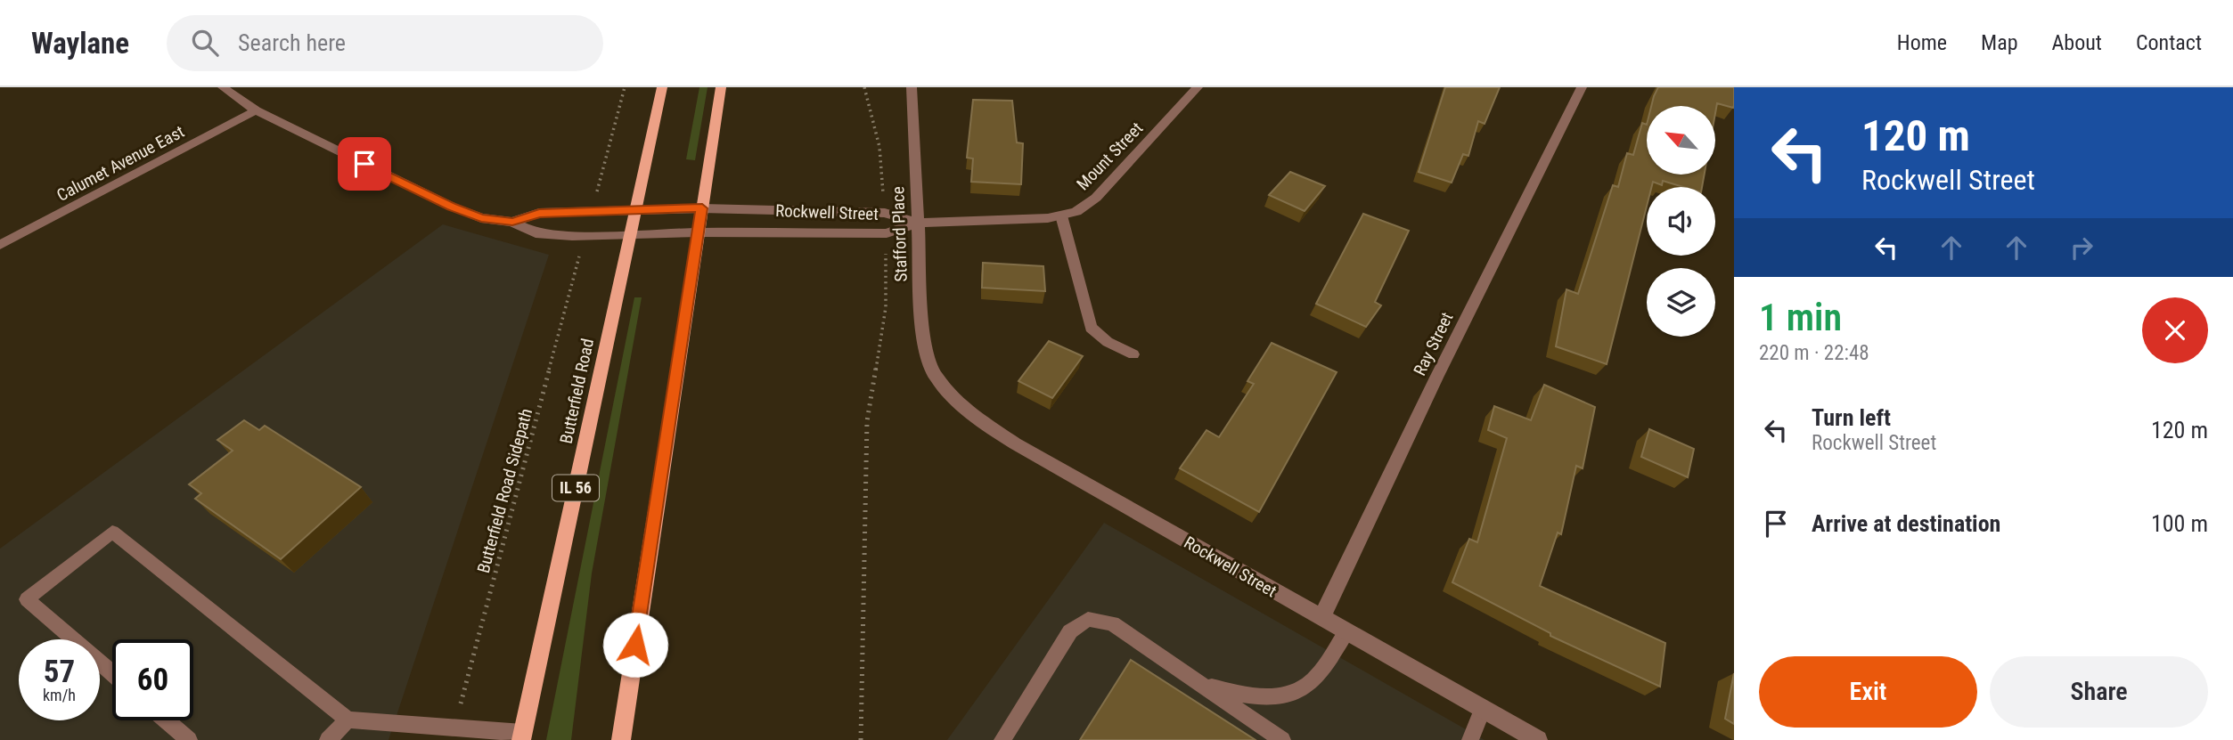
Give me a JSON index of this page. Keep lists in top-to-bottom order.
{
  "streets": {
    "main road": ["Butterfield Road", "IL 56"],
    "street": [
      "Mount Street",
      "Calumet Avenue East",
      "Rockwell Street",
      "Stafford Place",
      "Ray Street"
    ],
    "path": ["Butterfield Road Sidepath"]
  },
  "crossings": [
    ["Mount Street", "Rockwell Street"],
    ["Mount Street", "Stafford Place"],
    ["Calumet Avenue East", "Rockwell Street"],
    ["Rockwell Street", "Stafford Place"],
    ["Rockwell Street", "Ray Street"],
    ["Rockwell Street", "Butterfield Road"]
  ],
  "north": "top left",
  "page": {
    "header": "Waylane",
    "search": "Search here",
    "nav": [
      "Home",
      "Map",
      "About",
      "Contact"
    ],
    "turn": ["120 m", "Rockwell Street"],
    "heading": ["1 min", "220 m · 22:48"],
    "list": [
      {
        "name": "Turn left",
        "note": "Rockwell Street",
        "value": "120 m"
      },
      {
        "name": "Arrive at destination",
        "value": "100 m"
      }
    ],
    "speed": "57 km/h",
    "limit": "60",
    "buttons": ["Exit", "Share"]
  }
}
